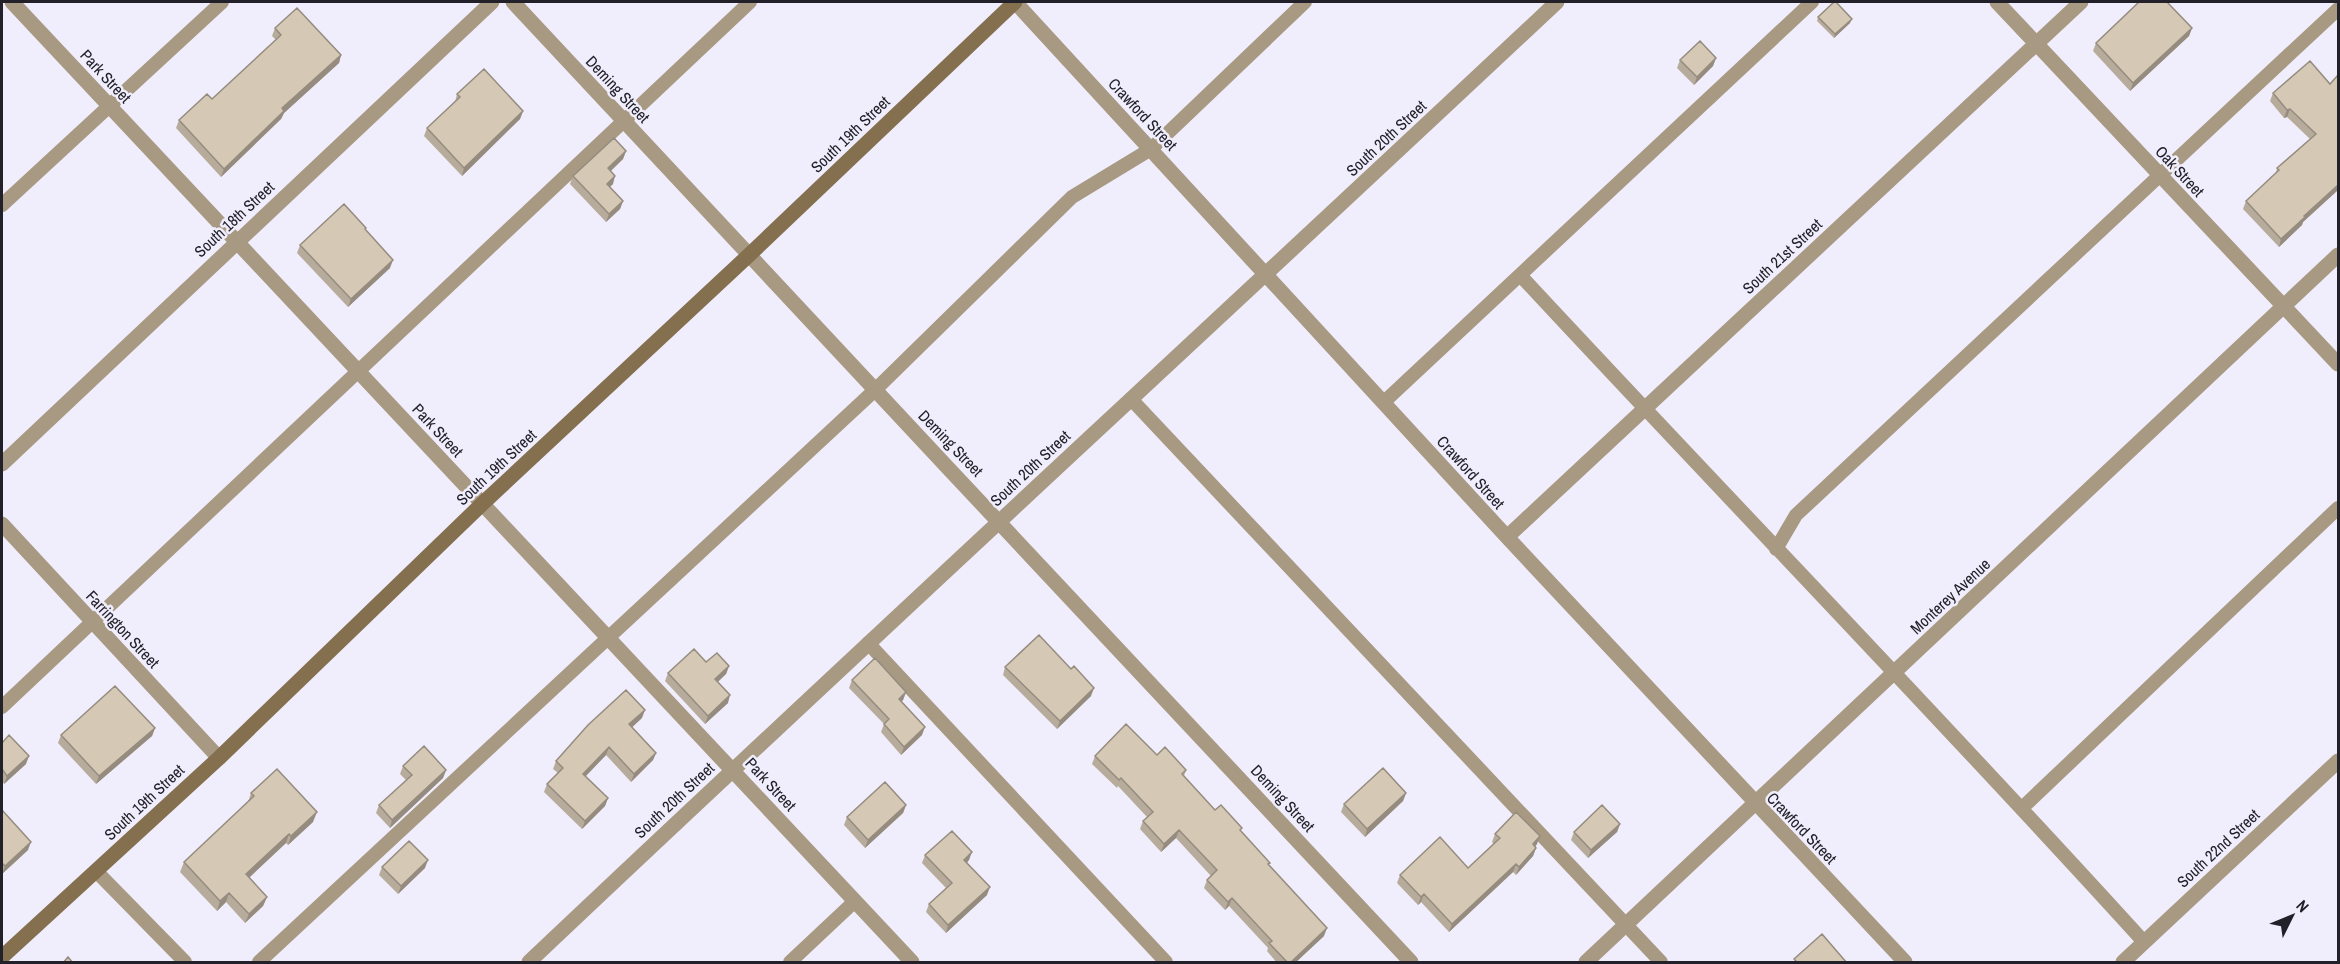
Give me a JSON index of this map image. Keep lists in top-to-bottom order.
{
  "streets": {
    "street": [
      "Park Street",
      "Deming Street",
      "Crawford Street",
      "South 19th Street",
      "South 20th Street",
      "Oak Street",
      "South 18th Street",
      "South 21st Street",
      "Monterey Avenue",
      "Farrington Street",
      "South 22nd Street"
    ]
  },
  "crossings": [
    ["Park Street", "South 19th Street"],
    ["Park Street", "South 20th Street"],
    ["Park Street", "South 18th Street"],
    ["Deming Street", "South 19th Street"],
    ["Deming Street", "South 20th Street"],
    ["Crawford Street", "South 19th Street"],
    ["Crawford Street", "South 20th Street"],
    ["Crawford Street", "South 21st Street"],
    ["Crawford Street", "Monterey Avenue"],
    ["South 19th Street", "Farrington Street"],
    ["Oak Street", "South 21st Street"],
    ["Oak Street", "Monterey Avenue"]
  ],
  "north": "top right"
}
